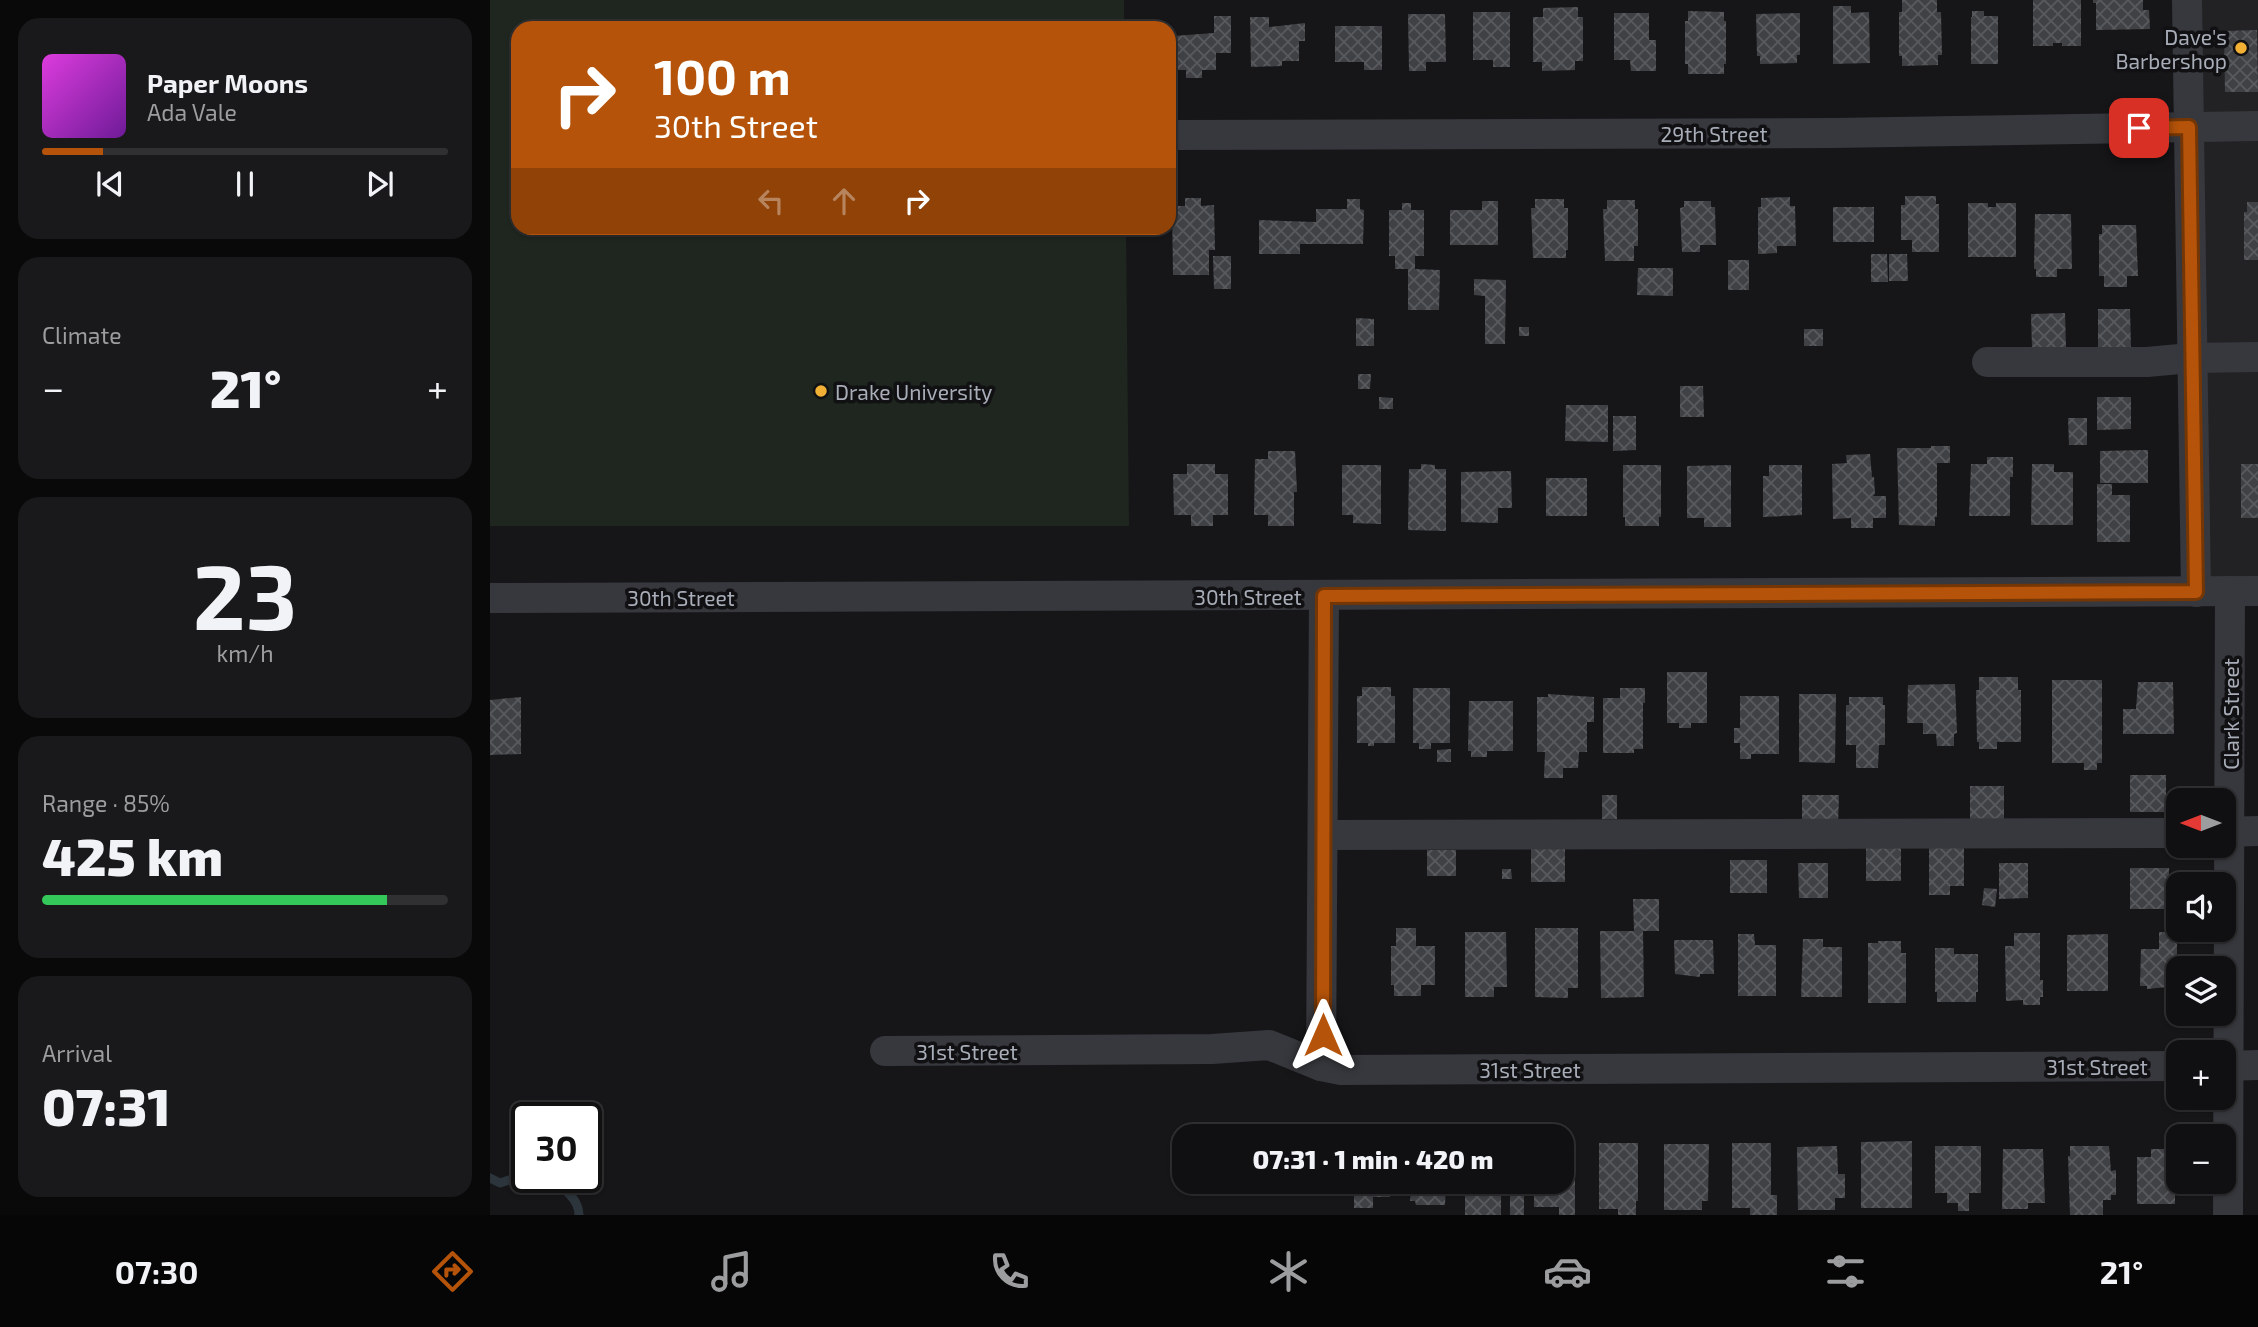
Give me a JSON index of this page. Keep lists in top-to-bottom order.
{
  "streets": {
    "street": [
      "29th Street",
      "30th Street",
      "Clark Street",
      "31st Street"
    ]
  },
  "crossings": [
    ["30th Street", "Clark Street"]
  ],
  "places": ["Dave's Barbershop", "Drake University"],
  "north": "left",
  "page": {
    "turn": ["100 m", "30th Street"],
    "song": ["Paper Moons", "Ada Vale"],
    "tile": [
      "Climate",
      ["23", "km/h"],
      ["Range · 85%", "425 km"],
      ["Arrival", "07:31"]
    ],
    "heat": ["−", "21°", "+"],
    "map_buttons": ["+", "−"],
    "limit": "30",
    "trip": "07:31 · 1 min · 420 m",
    "tabs": ["07:30", "21°"]
  }
}
